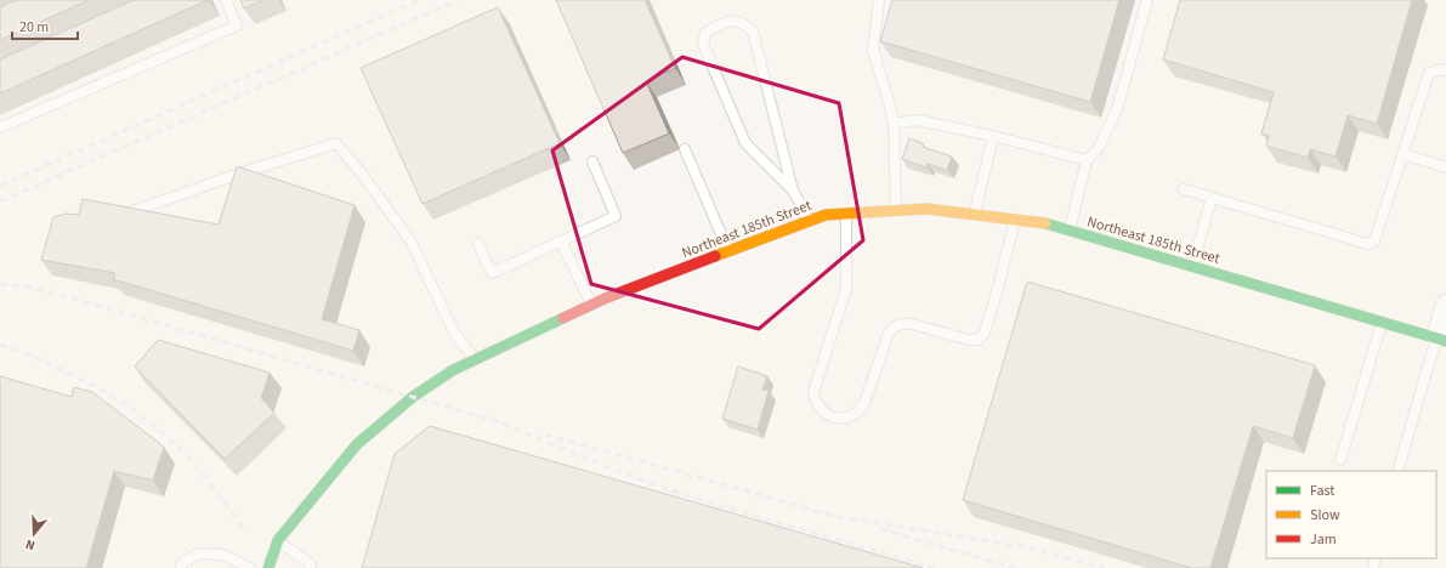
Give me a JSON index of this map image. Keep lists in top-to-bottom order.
{
  "streets": {
    "street": ["Northeast 185th Street"]
  },
  "legend": ["Fast", "Slow", "Jam"],
  "scale_bar": "20 m",
  "north": "bottom"
}
